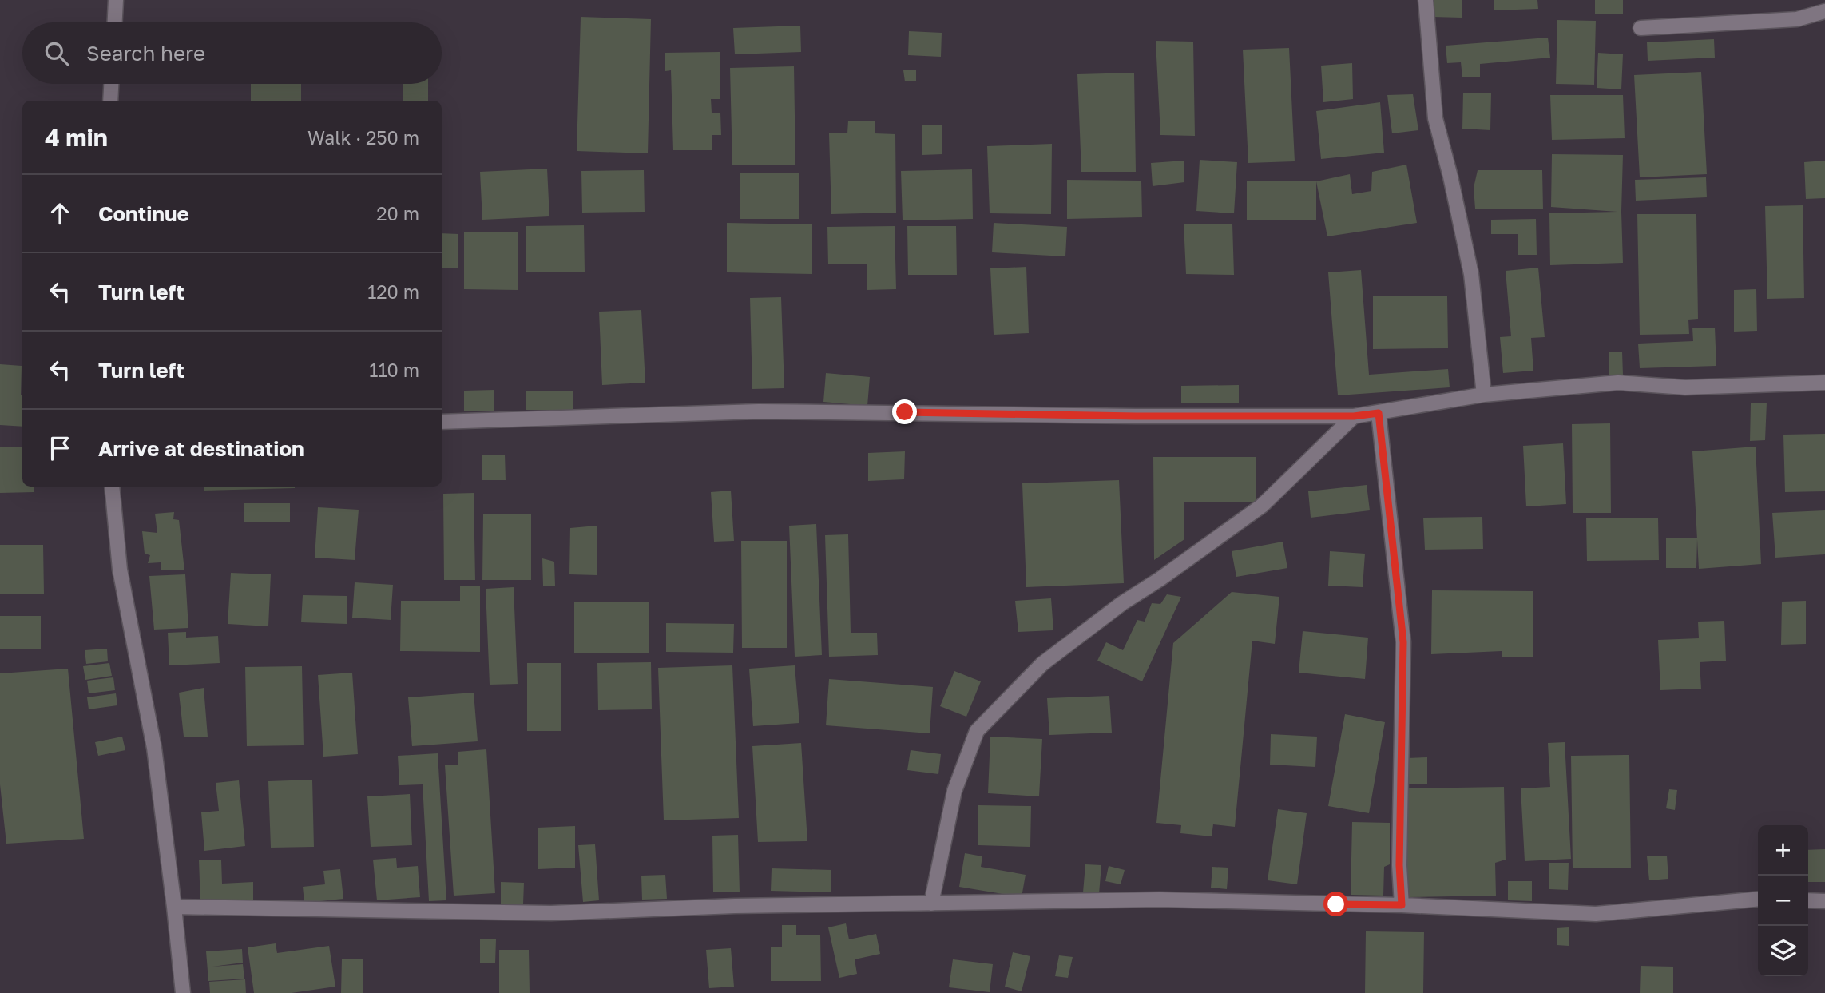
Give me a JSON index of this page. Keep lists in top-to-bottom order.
{
  "page": {
    "search": "Search here",
    "heading": ["4 min", "Walk · 250 m"],
    "list": [
      ["Continue", "20 m"],
      ["Turn left", "120 m"],
      ["Turn left", "110 m"],
      "Arrive at destination"
    ],
    "map_buttons": ["+", "−"]
  }
}
